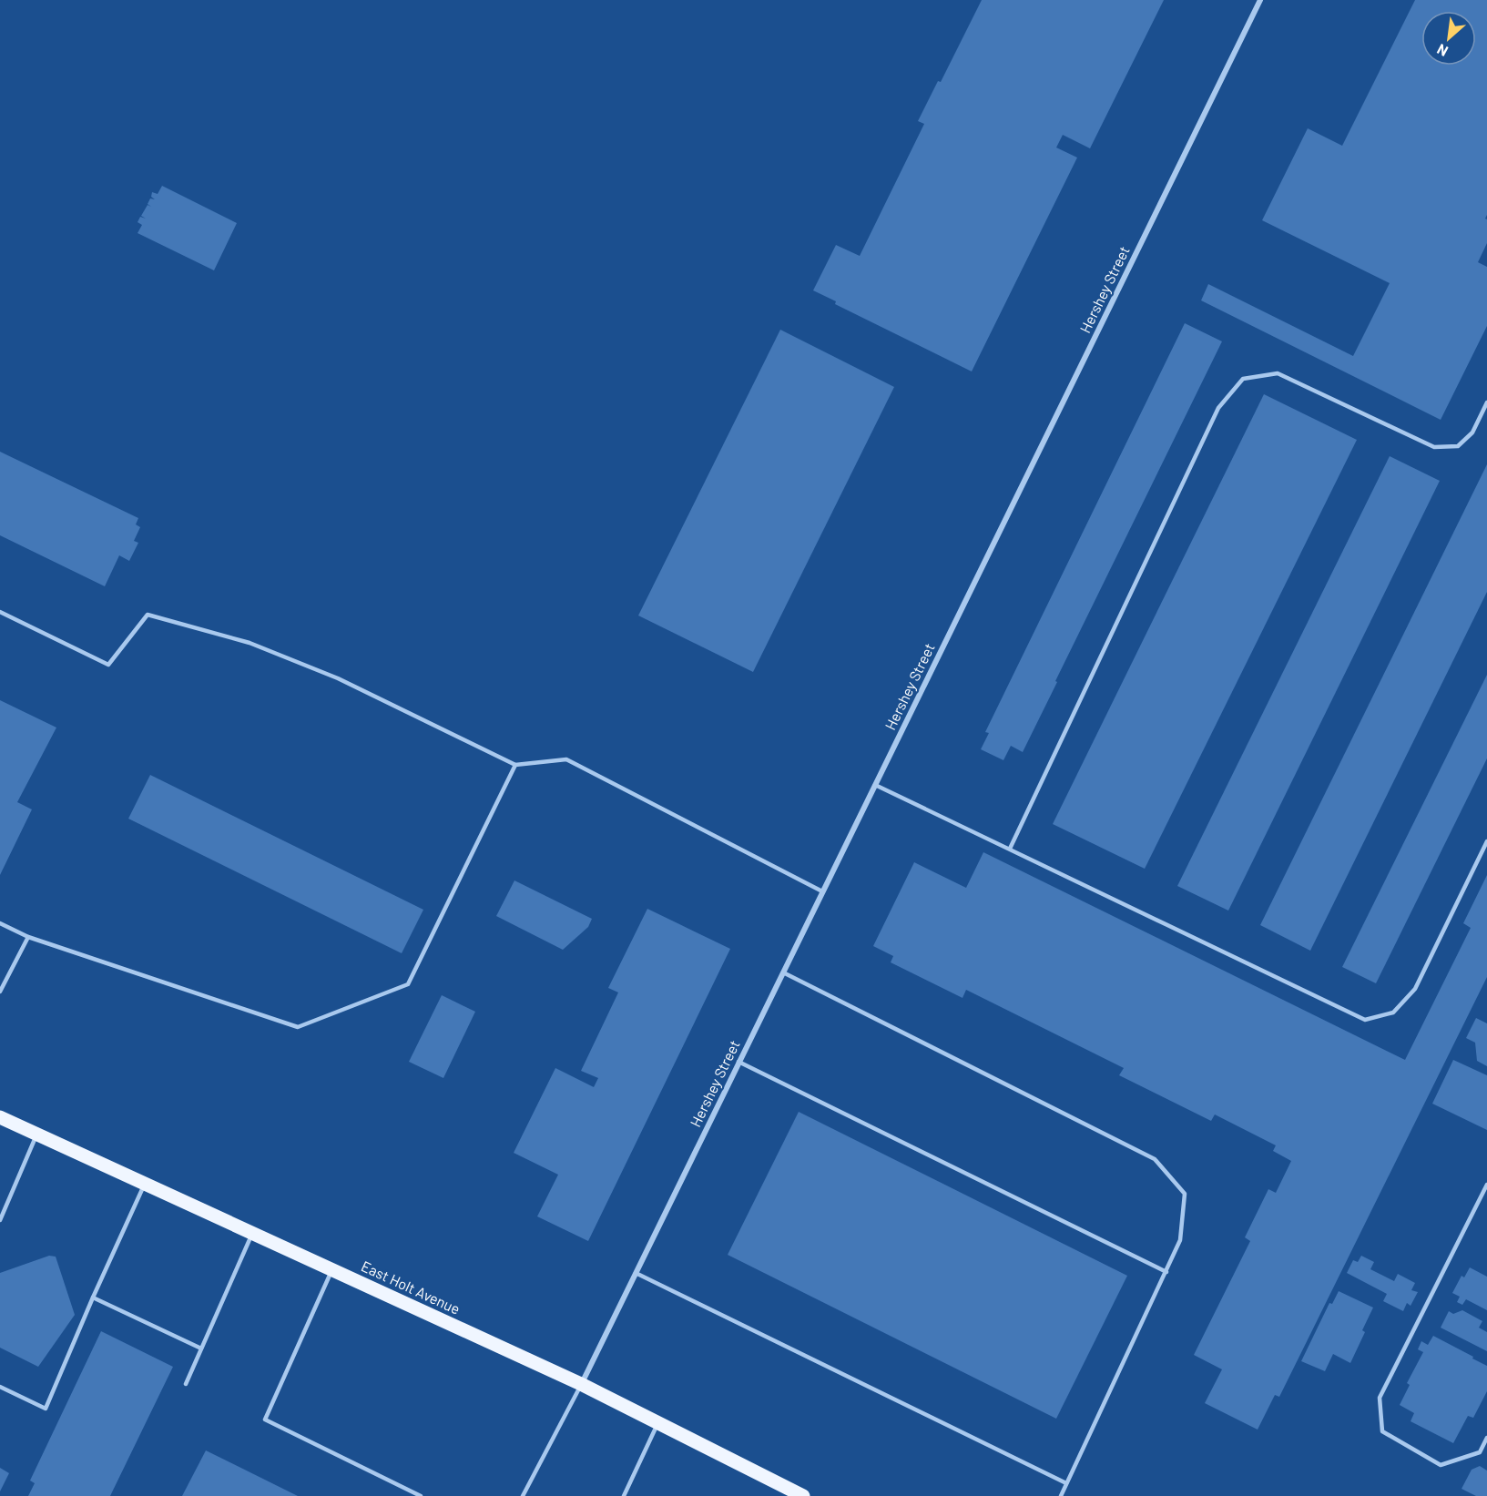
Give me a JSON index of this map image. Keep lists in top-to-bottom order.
{
  "streets": {
    "main road": ["East Holt Avenue"],
    "street": ["Hershey Street"]
  },
  "crossings": [
    ["Hershey Street", "East Holt Avenue"]
  ],
  "north": "bottom left"
}
